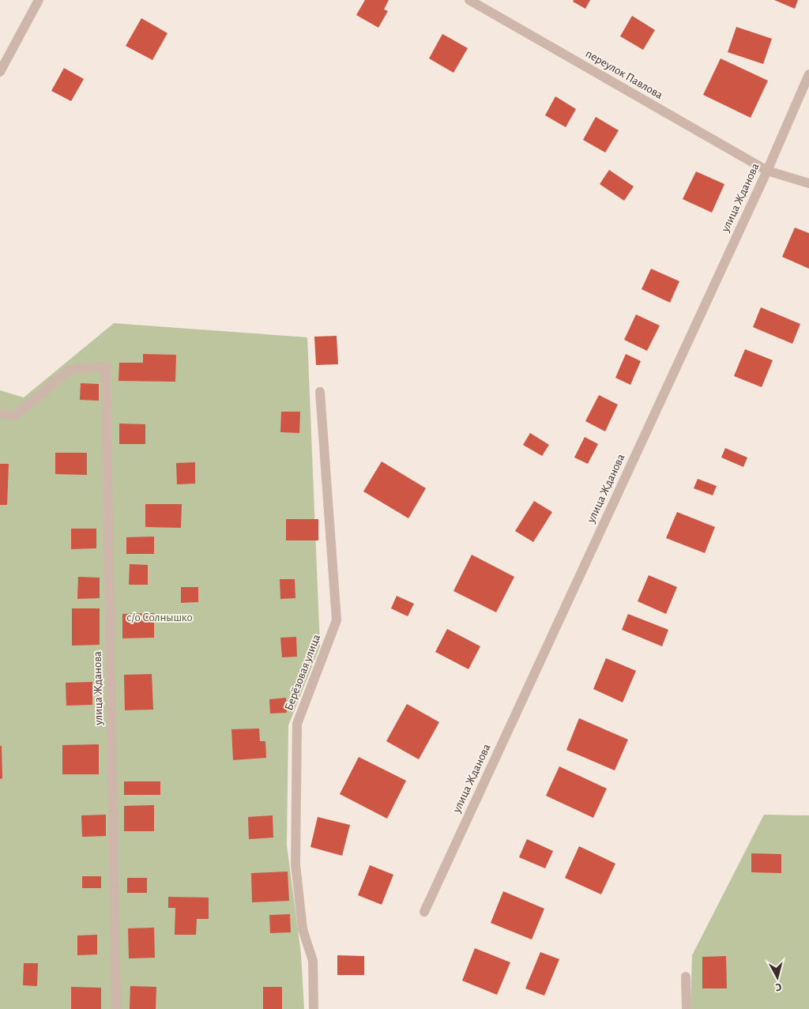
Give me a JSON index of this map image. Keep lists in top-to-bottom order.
{
  "streets": {
    "street": ["переулок Павлова", "улица Жданова", "Берёзовая улица"]
  },
  "crossings": [
    ["переулок Павлова", "улица Жданова"]
  ],
  "parks": ["с/о Солнышко"],
  "north": "bottom"
}
